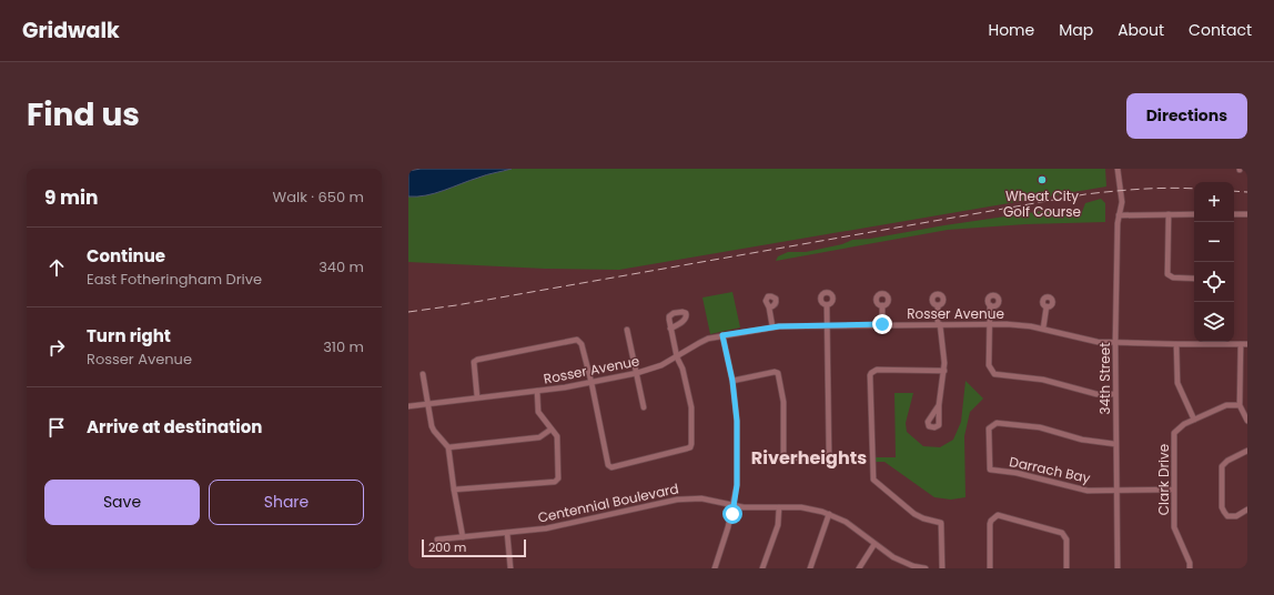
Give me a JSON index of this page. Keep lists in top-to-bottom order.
{
  "streets": {
    "street": [
      "Rosser Avenue",
      "34th Street",
      "Darrach Bay",
      "Clark Drive",
      "Centennial Boulevard"
    ]
  },
  "crossings": [
    ["Rosser Avenue", "34th Street"],
    ["34th Street", "Darrach Bay"]
  ],
  "districts": ["Riverheights"],
  "places": ["Wheat City Golf Course"],
  "scale_bar": "200 m",
  "page": {
    "header": "Gridwalk",
    "nav": [
      "Home",
      "Map",
      "About",
      "Contact"
    ],
    "title": "Find us",
    "buttons": [
      "Directions",
      ["Save", "Share"]
    ],
    "heading": ["9 min", "Walk · 650 m"],
    "map_buttons": ["+", "−"],
    "list": [
      ["Continue", "East Fotheringham Drive", "340 m"],
      ["Turn right", "Rosser Avenue", "310 m"],
      "Arrive at destination"
    ],
    "scale": "200 m"
  }
}
